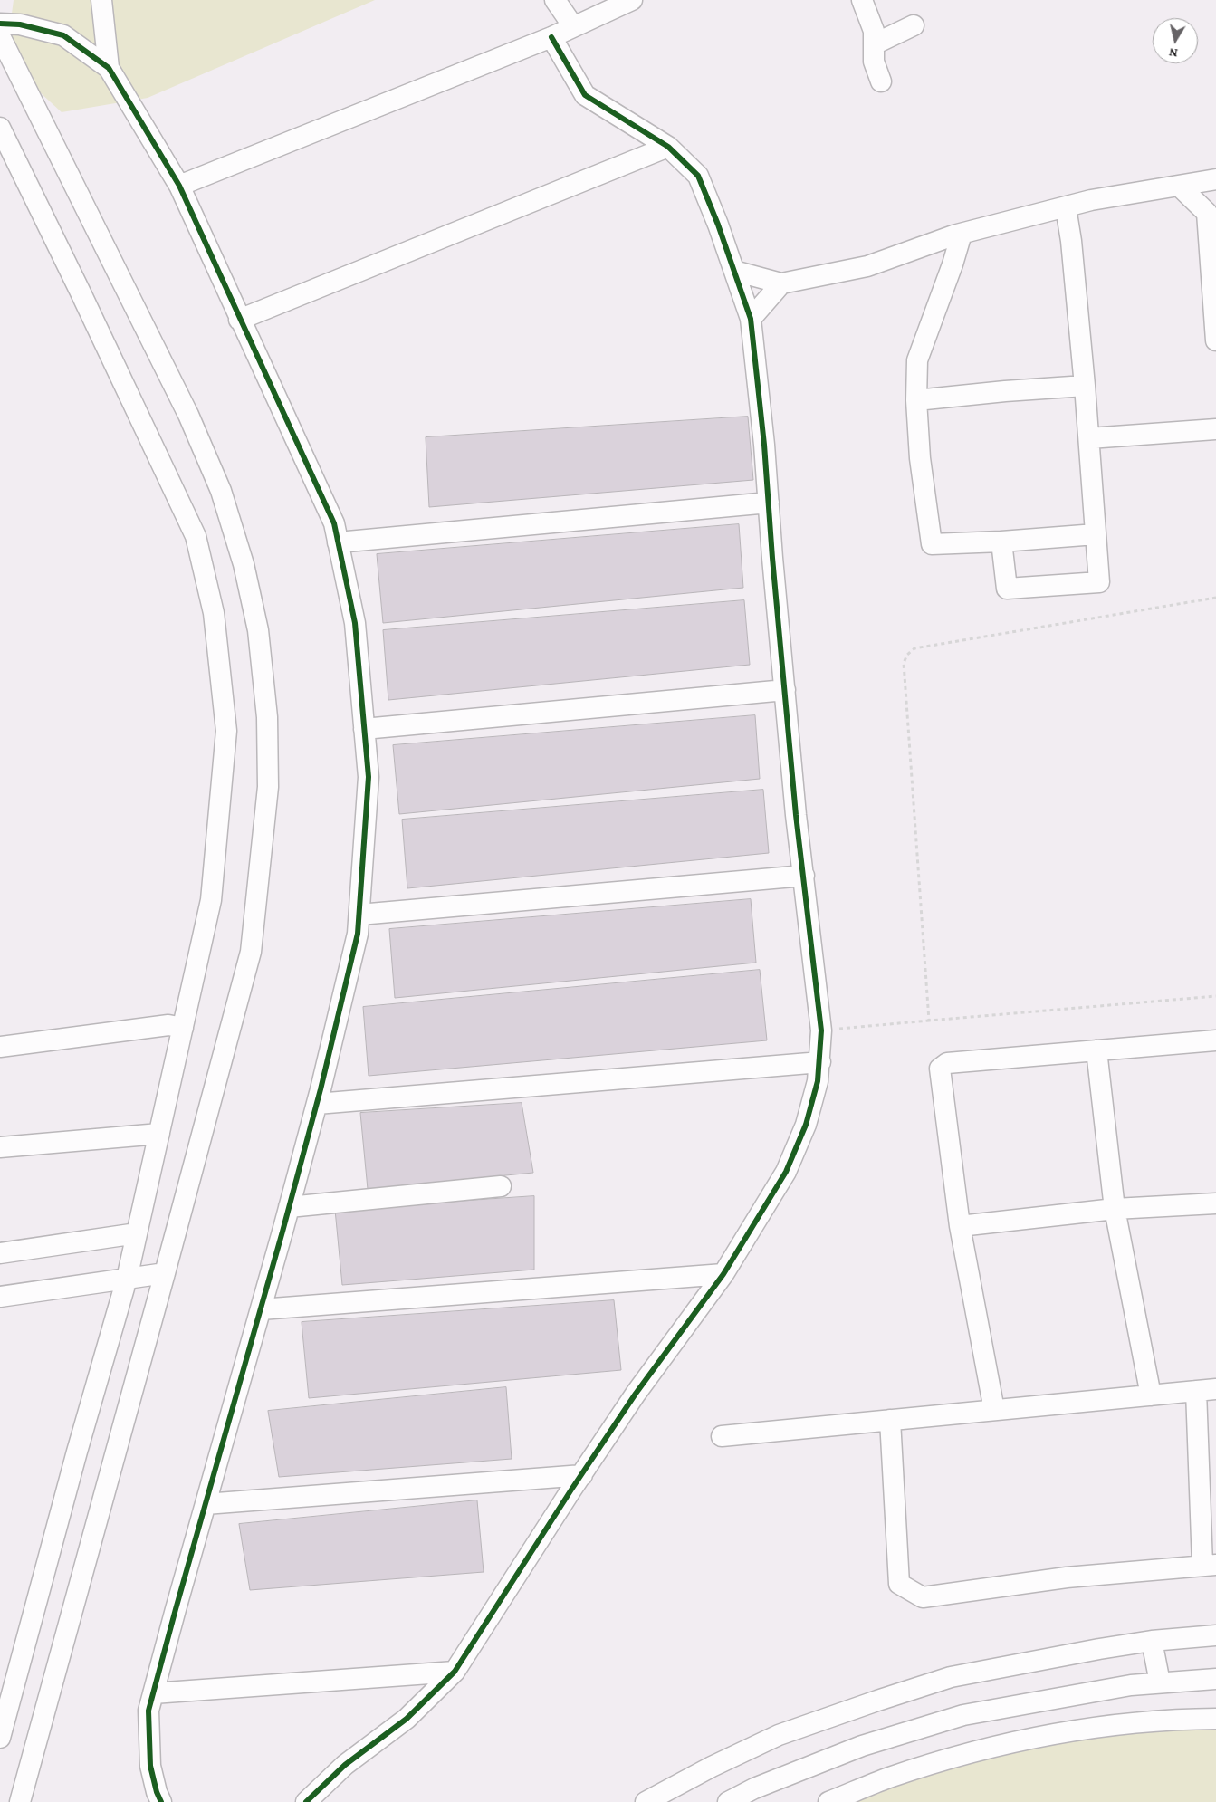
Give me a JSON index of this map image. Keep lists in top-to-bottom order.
{
  "north": "bottom"
}
